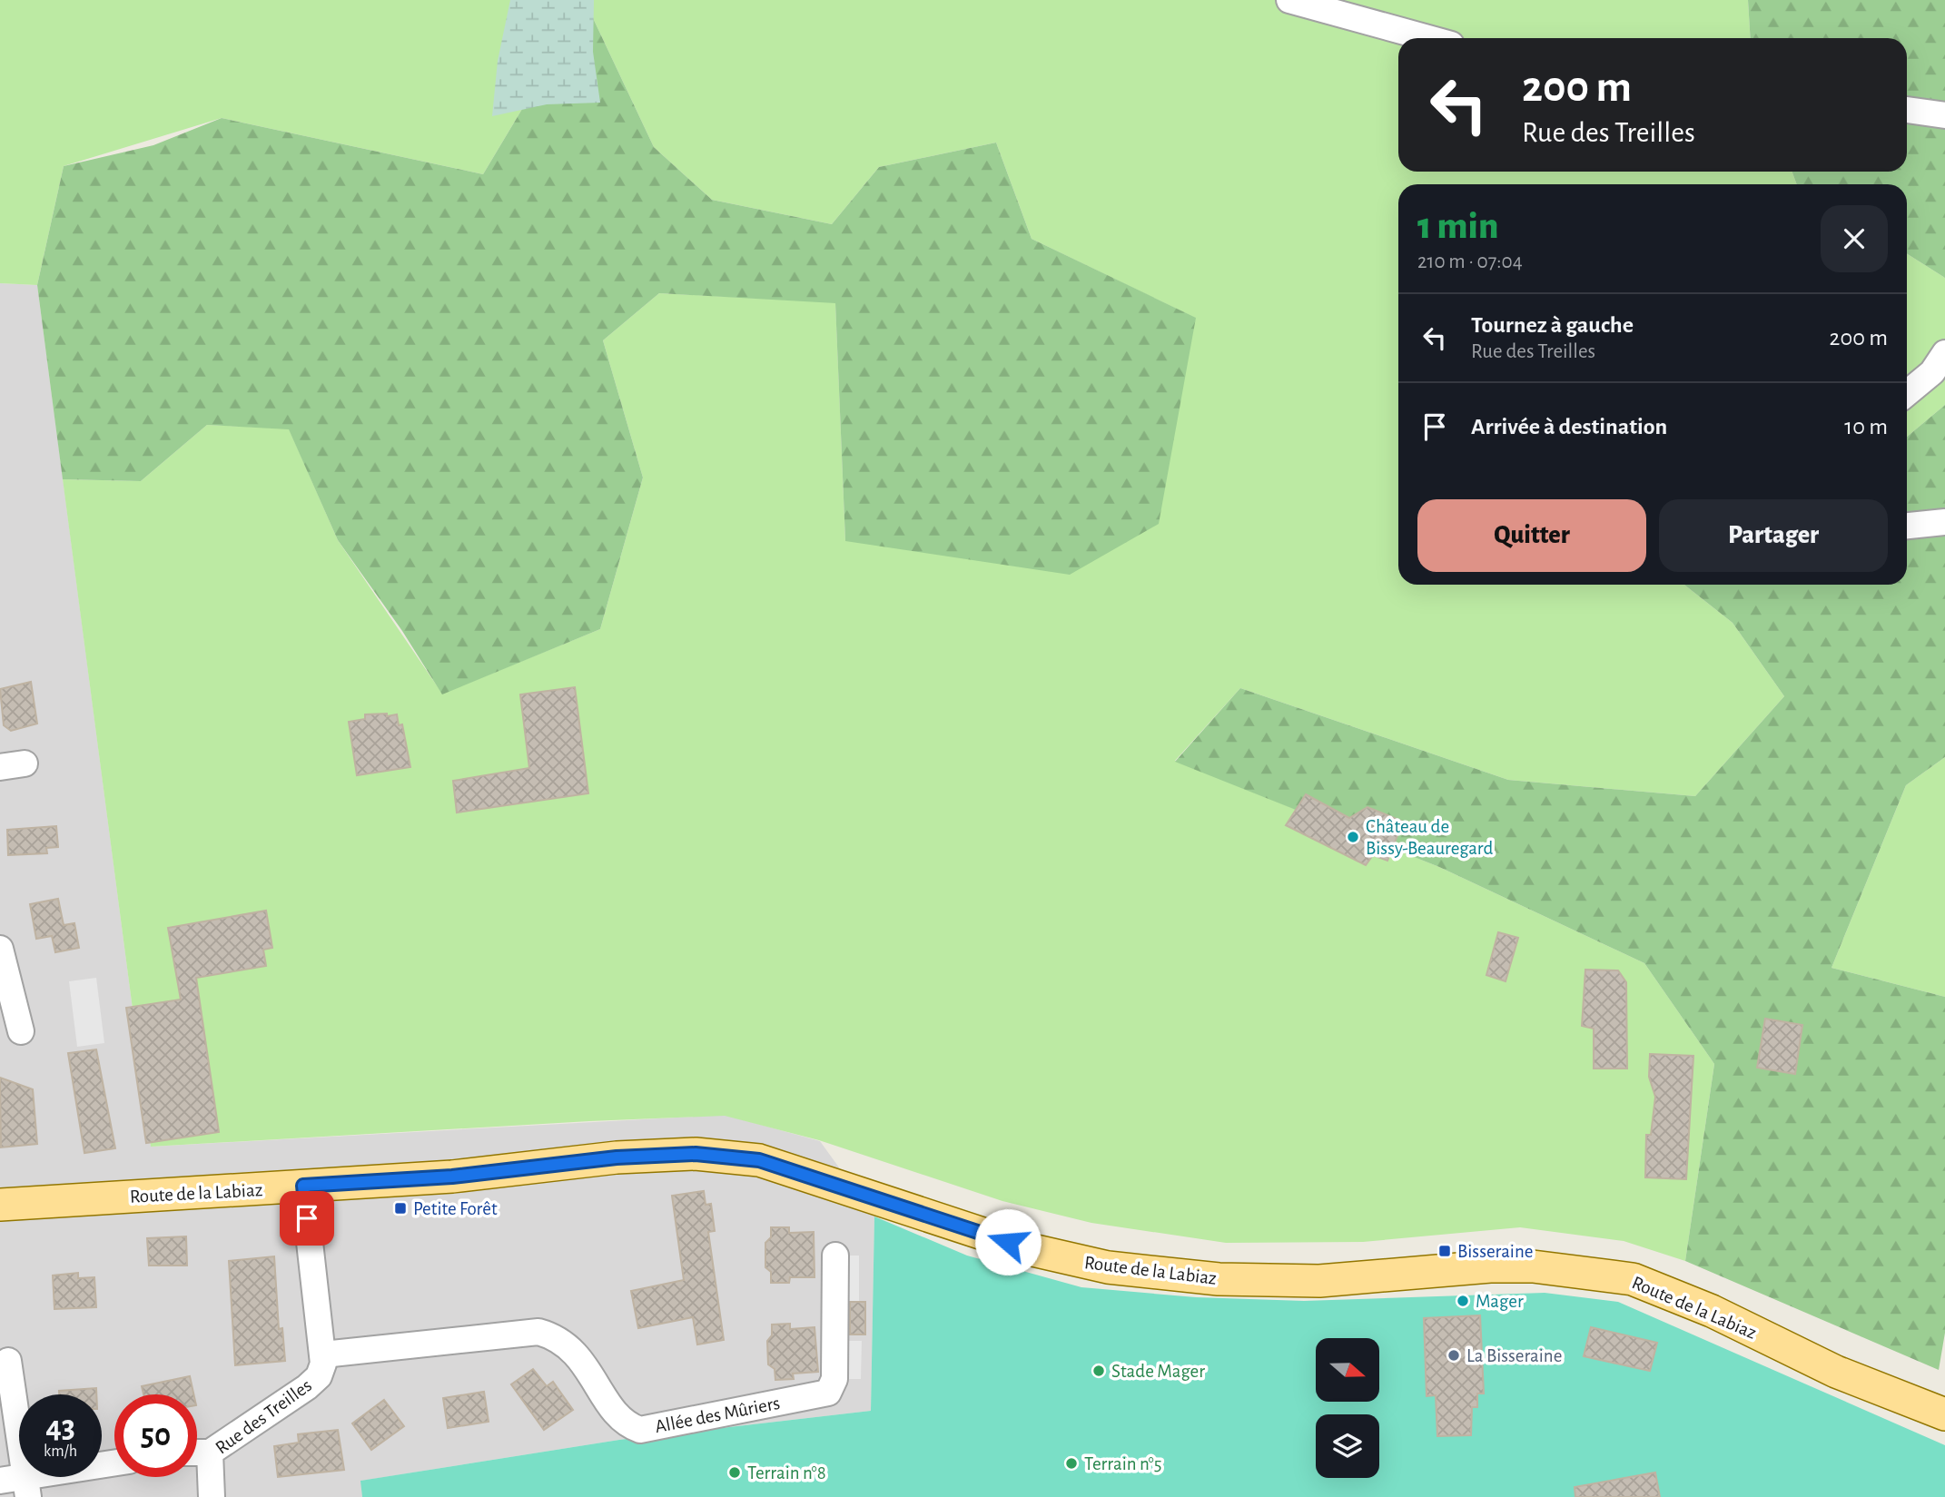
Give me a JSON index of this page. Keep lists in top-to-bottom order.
{
  "streets": {
    "main road": ["Route de la Labiaz"],
    "street": ["Allée des Mûriers", "Rue des Treilles"]
  },
  "crossings": [
    ["Route de la Labiaz", "Rue des Treilles"],
    ["Allée des Mûriers", "Rue des Treilles"]
  ],
  "places": {
    "other": [
      "Château de Bissy-Beauregard",
      "Mager",
      "La Bisseraine",
      "Stade Mager",
      "Terrain n°5",
      "Terrain n°8"
    ],
    "transit": ["Petite Forêt", "Bisseraine"]
  },
  "north": "right",
  "page": {
    "turn": ["200 m", "Rue des Treilles"],
    "heading": ["1 min", "210 m · 07:04"],
    "list": [
      {
        "name": "Tournez à gauche",
        "note": "Rue des Treilles",
        "value": "200 m"
      },
      {
        "name": "Arrivée à destination",
        "value": "10 m"
      }
    ],
    "buttons": ["Quitter", "Partager"],
    "speed": "43 km/h",
    "limit": "50"
  }
}
